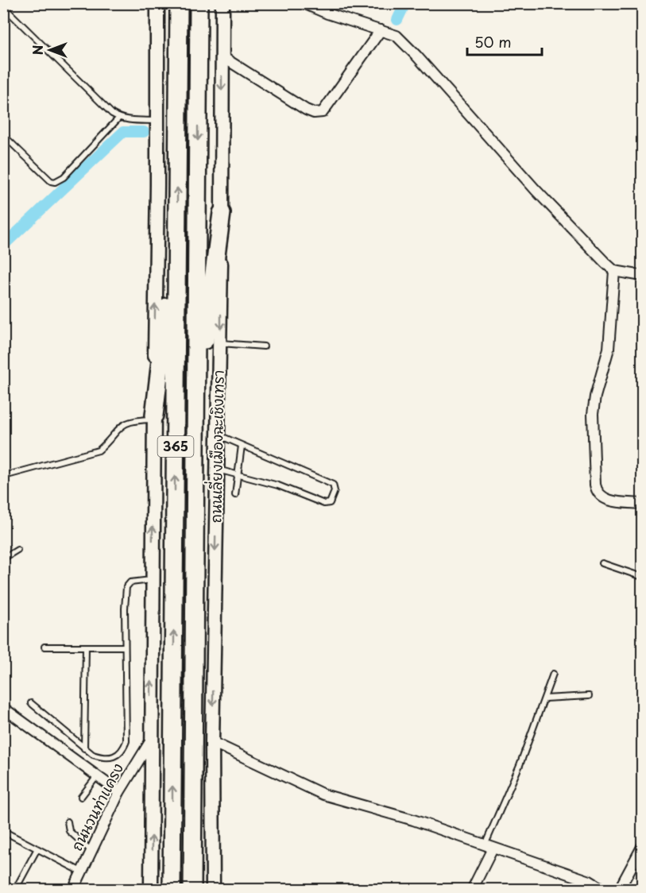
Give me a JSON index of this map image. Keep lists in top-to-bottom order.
{
  "streets": {
    "highway": ["365", "ถนนเลี่ยงเมืองฉะเชิงเทรา"],
    "street": ["ถนนวนท่าแครง"]
  },
  "crossings": [
    ["365", "ถนนวนท่าแครง"]
  ],
  "scale_bar": "50 m",
  "north": "left"
}
